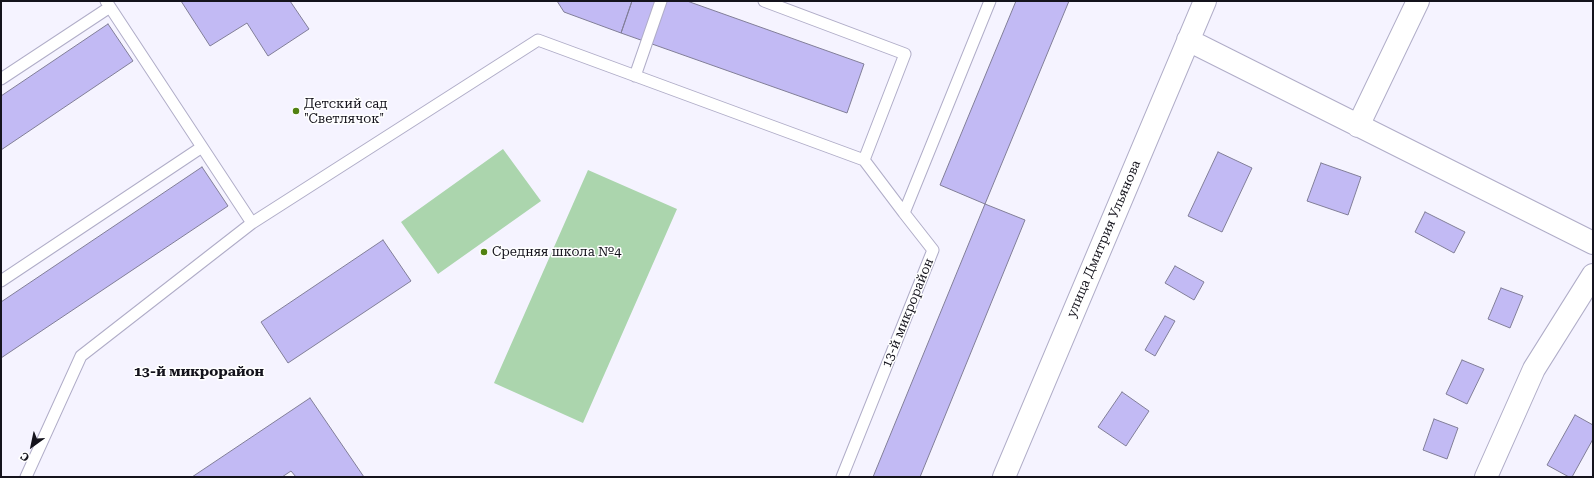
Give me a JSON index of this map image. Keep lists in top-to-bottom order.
{
  "streets": {
    "street": ["улица Дмитрия Ульянова"],
    "lane": ["13-й микрорайон"]
  },
  "districts": ["13-й микрорайон"],
  "places": ["Детский сад \"Светлячок\"", "Средняя школа №4"],
  "north": "bottom left"
}
